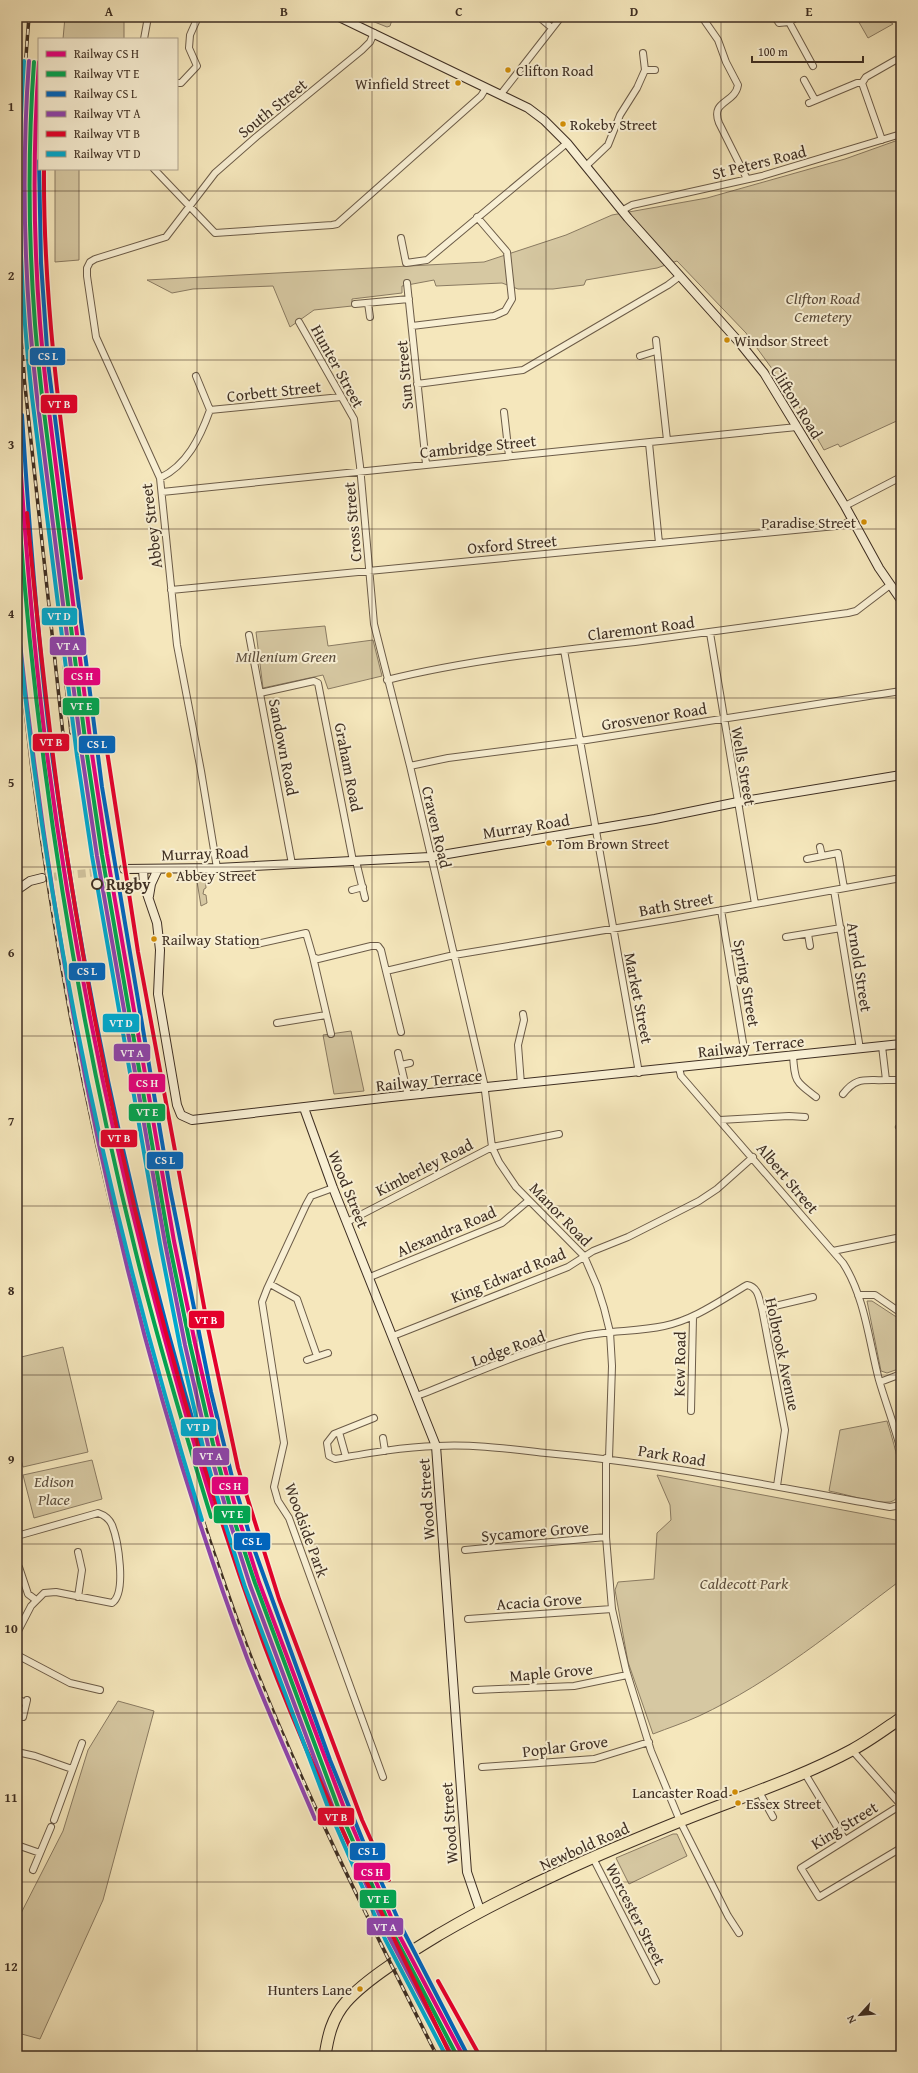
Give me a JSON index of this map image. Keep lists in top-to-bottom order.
{
  "streets": {
    "highway": ["Newbold Road"],
    "street": [
      "South Street",
      "St Peters Road",
      "Hunter Street",
      "Sun Street",
      "Corbett Street",
      "Clifton Road",
      "Cambridge Street",
      "Cross Street",
      "Abbey Street",
      "Oxford Street",
      "Claremont Road",
      "Grosvenor Road",
      "Sandown Road",
      "Wells Street",
      "Graham Road",
      "Murray Road",
      "Craven Road",
      "Bath Street",
      "Arnold Street",
      "Spring Street",
      "Market Street",
      "Railway Terrace",
      "Kimberley Road",
      "Albert Street",
      "Wood Street",
      "Manor Road",
      "Alexandra Road",
      "King Edward Road",
      "Lodge Road",
      "Holbrook Avenue",
      "Kew Road",
      "Park Road",
      "Woodside Park",
      "Sycamore Grove",
      "Acacia Grove",
      "Maple Grove",
      "Poplar Grove",
      "King Street",
      "Worcester Street"
    ]
  },
  "crossings": [
    ["South Street", "Clifton Road"],
    ["South Street", "Abbey Street"],
    ["St Peters Road", "Clifton Road"],
    ["Hunter Street", "Corbett Street"],
    ["Hunter Street", "Cambridge Street"],
    ["Hunter Street", "Cross Street"],
    ["Sun Street", "Cambridge Street"],
    ["Clifton Road", "Cambridge Street"],
    ["Clifton Road", "Oxford Street"],
    ["Clifton Road", "Claremont Road"],
    ["Cambridge Street", "Cross Street"],
    ["Cambridge Street", "Abbey Street"],
    ["Cross Street", "Oxford Street"],
    ["Cross Street", "Craven Road"],
    ["Abbey Street", "Oxford Street"],
    ["Abbey Street", "Murray Road"],
    ["Oxford Street", "Craven Road"],
    ["Claremont Road", "Wells Street"],
    ["Claremont Road", "Craven Road"],
    ["Grosvenor Road", "Wells Street"],
    ["Grosvenor Road", "Craven Road"],
    ["Sandown Road", "Graham Road"],
    ["Sandown Road", "Murray Road"],
    ["Wells Street", "Murray Road"],
    ["Wells Street", "Bath Street"],
    ["Graham Road", "Murray Road"],
    ["Murray Road", "Craven Road"],
    ["Murray Road", "Railway Terrace"],
    ["Craven Road", "Bath Street"],
    ["Craven Road", "Railway Terrace"],
    ["Craven Road", "Manor Road"],
    ["Bath Street", "Arnold Street"],
    ["Bath Street", "Spring Street"],
    ["Bath Street", "Market Street"],
    ["Arnold Street", "Railway Terrace"],
    ["Spring Street", "Railway Terrace"],
    ["Market Street", "Railway Terrace"],
    ["Railway Terrace", "Albert Street"],
    ["Railway Terrace", "Wood Street"],
    ["Railway Terrace", "Manor Road"],
    ["Kimberley Road", "Wood Street"],
    ["Kimberley Road", "Manor Road"],
    ["Albert Street", "King Edward Road"],
    ["Wood Street", "Alexandra Road"],
    ["Wood Street", "King Edward Road"],
    ["Wood Street", "Lodge Road"],
    ["Wood Street", "Park Road"],
    ["Wood Street", "Woodside Park"],
    ["Wood Street", "Newbold Road"],
    ["Manor Road", "Alexandra Road"],
    ["Manor Road", "King Edward Road"],
    ["Manor Road", "Lodge Road"],
    ["Manor Road", "Holbrook Avenue"],
    ["Manor Road", "Park Road"],
    ["Lodge Road", "Holbrook Avenue"],
    ["Holbrook Avenue", "Kew Road"],
    ["Holbrook Avenue", "Park Road"],
    ["Newbold Road", "Worcester Street"]
  ],
  "parks": [
    "Clifton Road Cemetery",
    "Millenium Green",
    "Edison Place",
    "Caldecott Park"
  ],
  "places": [
    "Clifton Road",
    "Winfield Street",
    "Rokeby Street",
    "Windsor Street",
    "Paradise Street",
    "Tom Brown Street",
    "Abbey Street",
    "Rugby",
    "Railway Station",
    "Lancaster Road",
    "Essex Street",
    "Hunters Lane"
  ],
  "legend": [
    "Railway CS H",
    "Railway VT E",
    "Railway CS L",
    "Railway VT A",
    "Railway VT B",
    "Railway VT D"
  ],
  "scale_bar": "100 m",
  "north": "bottom left",
  "grid": {
    "columns": [
      "A",
      "B",
      "C",
      "D",
      "E"
    ],
    "rows": [
      "1",
      "2",
      "3",
      "4",
      "5",
      "6",
      "7",
      "8",
      "9",
      "10",
      "11",
      "12"
    ]
  }
}
